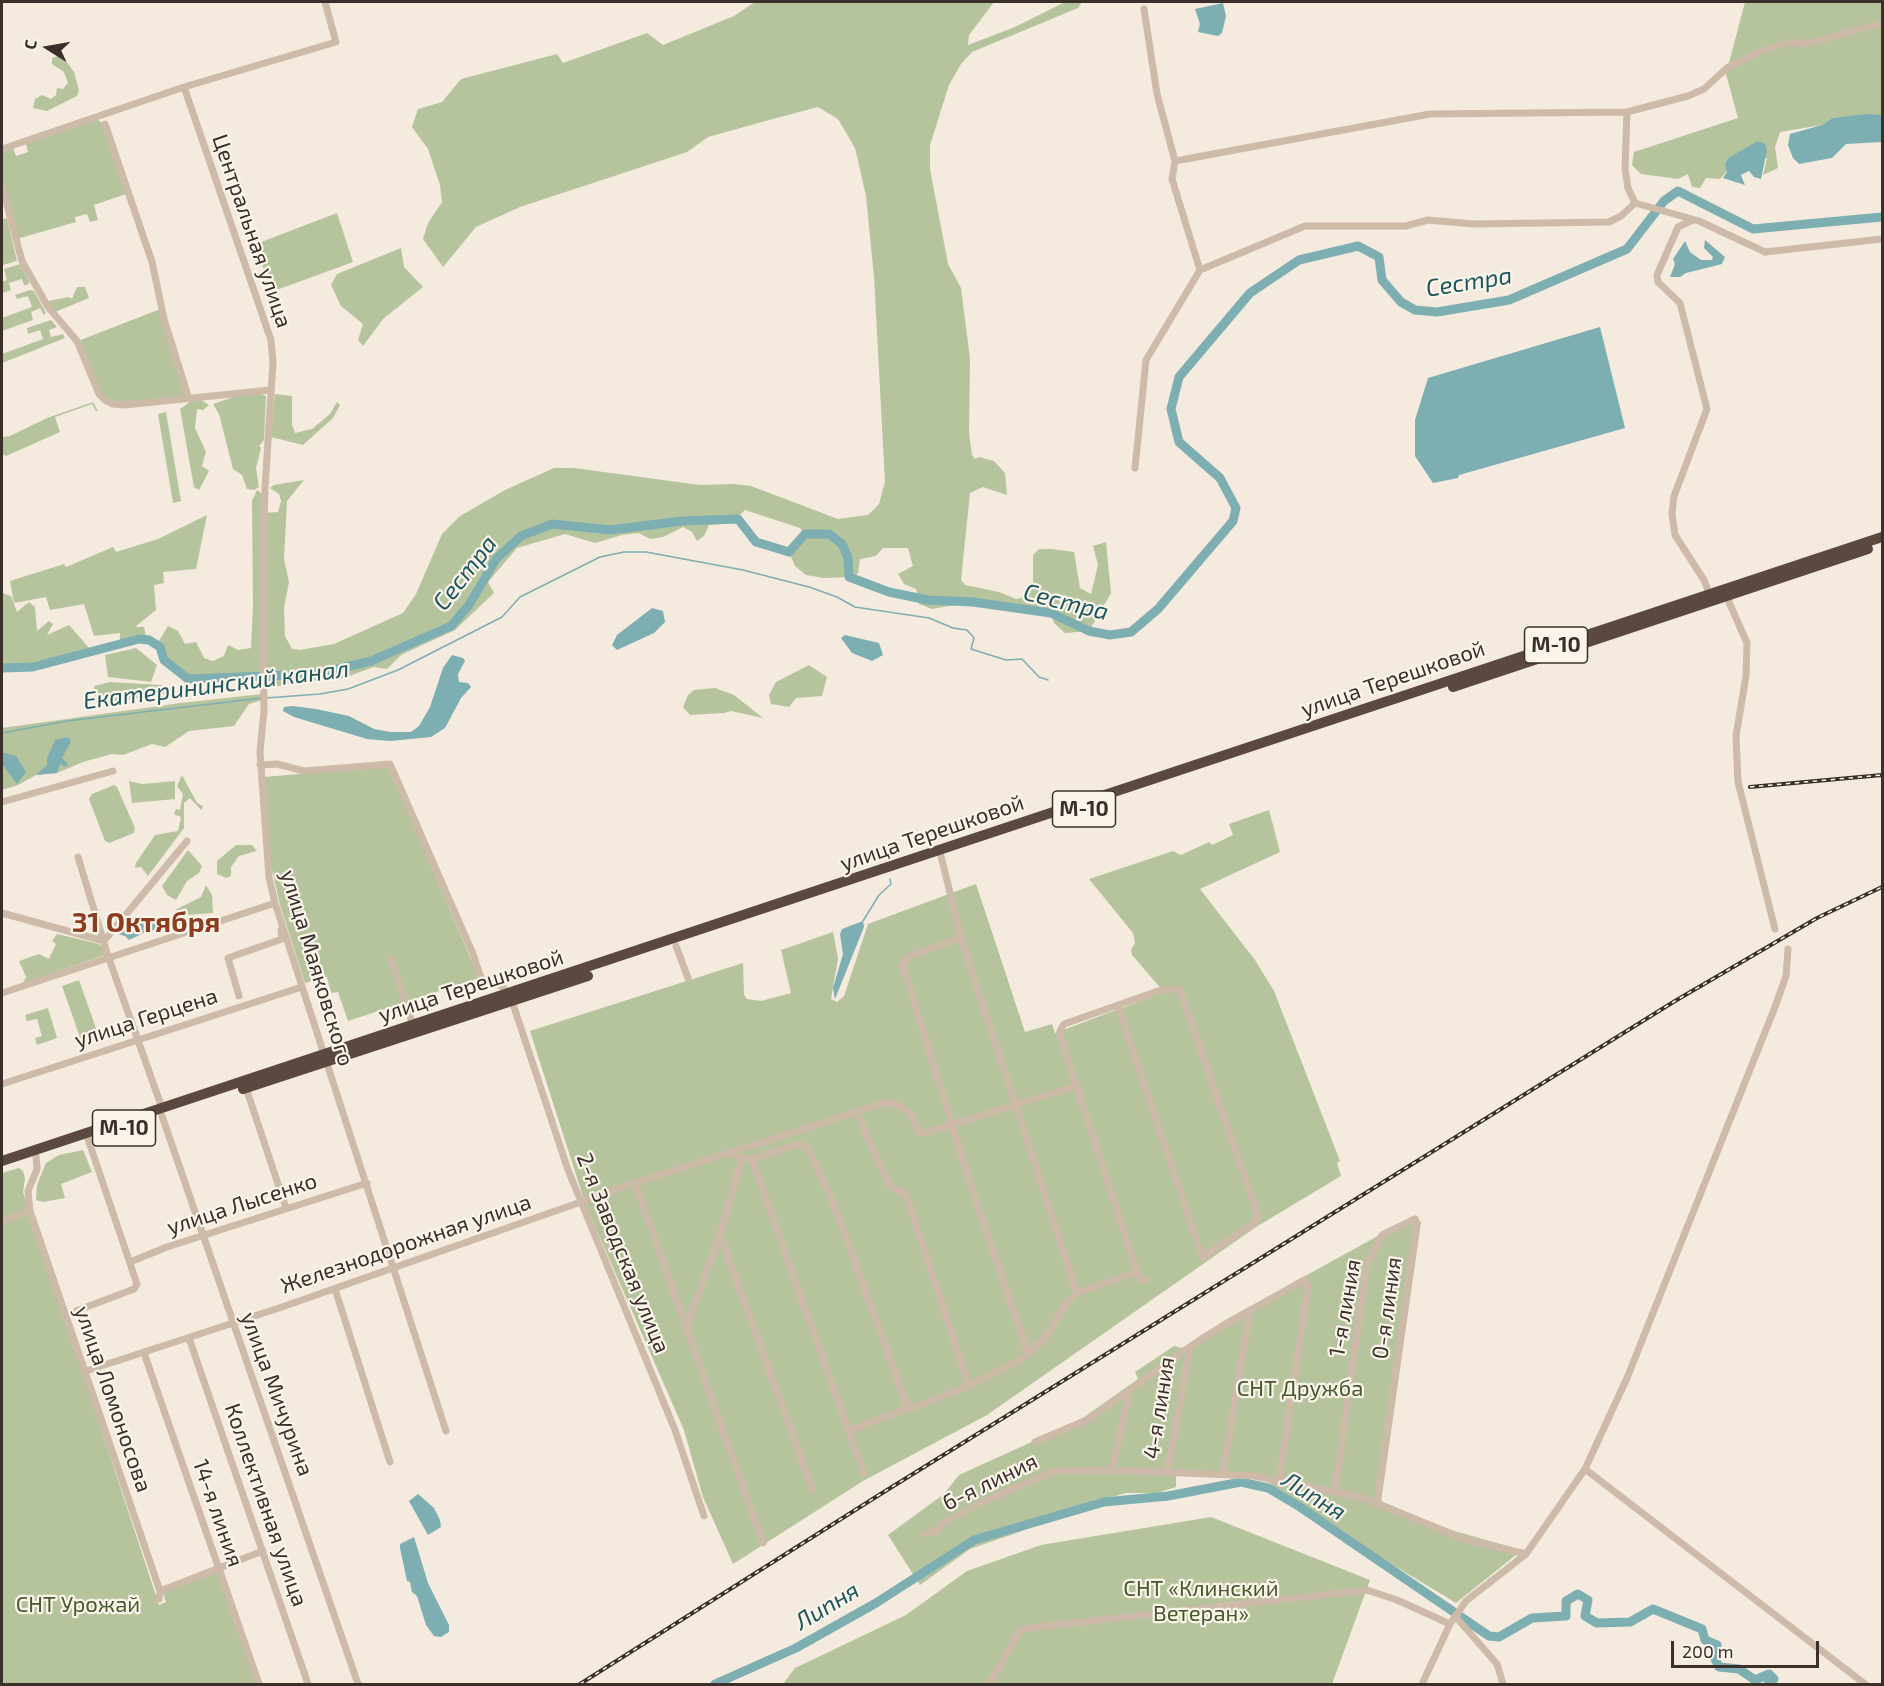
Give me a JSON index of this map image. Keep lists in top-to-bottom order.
{
  "streets": {
    "highway": ["М-10", "улица Терешковой"],
    "street": [
      "Центральная улица",
      "улица Маяковского",
      "улица Герцена",
      "улица Лысенко",
      "Железнодорожная улица",
      "2-я Заводская улица",
      "1-я линия",
      "0-я линия",
      "улица Мичурина",
      "улица Ломоносова",
      "4-я линия",
      "6-я линия",
      "Коллективная улица",
      "14-я линия"
    ]
  },
  "crossings": [
    ["Центральная улица", "улица Маяковского"],
    ["улица Терешковой", "улица Маяковского"],
    ["улица Терешковой", "2-я Заводская улица"],
    ["улица Терешковой", "улица Мичурина"],
    ["улица Маяковского", "улица Герцена"],
    ["улица Маяковского", "улица Лысенко"],
    ["улица Маяковского", "Железнодорожная улица"],
    ["улица Герцена", "улица Мичурина"],
    ["улица Лысенко", "улица Мичурина"],
    ["Железнодорожная улица", "2-я Заводская улица"],
    ["Железнодорожная улица", "улица Мичурина"],
    ["Железнодорожная улица", "улица Ломоносова"],
    ["Железнодорожная улица", "Коллективная улица"],
    ["Железнодорожная улица", "14-я линия"],
    ["1-я линия", "0-я линия"],
    ["1-я линия", "6-я линия"],
    ["0-я линия", "6-я линия"],
    ["улица Ломоносова", "14-я линия"],
    ["4-я линия", "6-я линия"]
  ],
  "districts": ["31 Октября"],
  "water": ["Сестра", "Екатерининский канал", "Липня"],
  "parks": ["СНТ Дружба", "СНТ «Клинский Ветеран»", "СНТ Урожай"],
  "scale_bar": "200 m",
  "north": "left"
}
